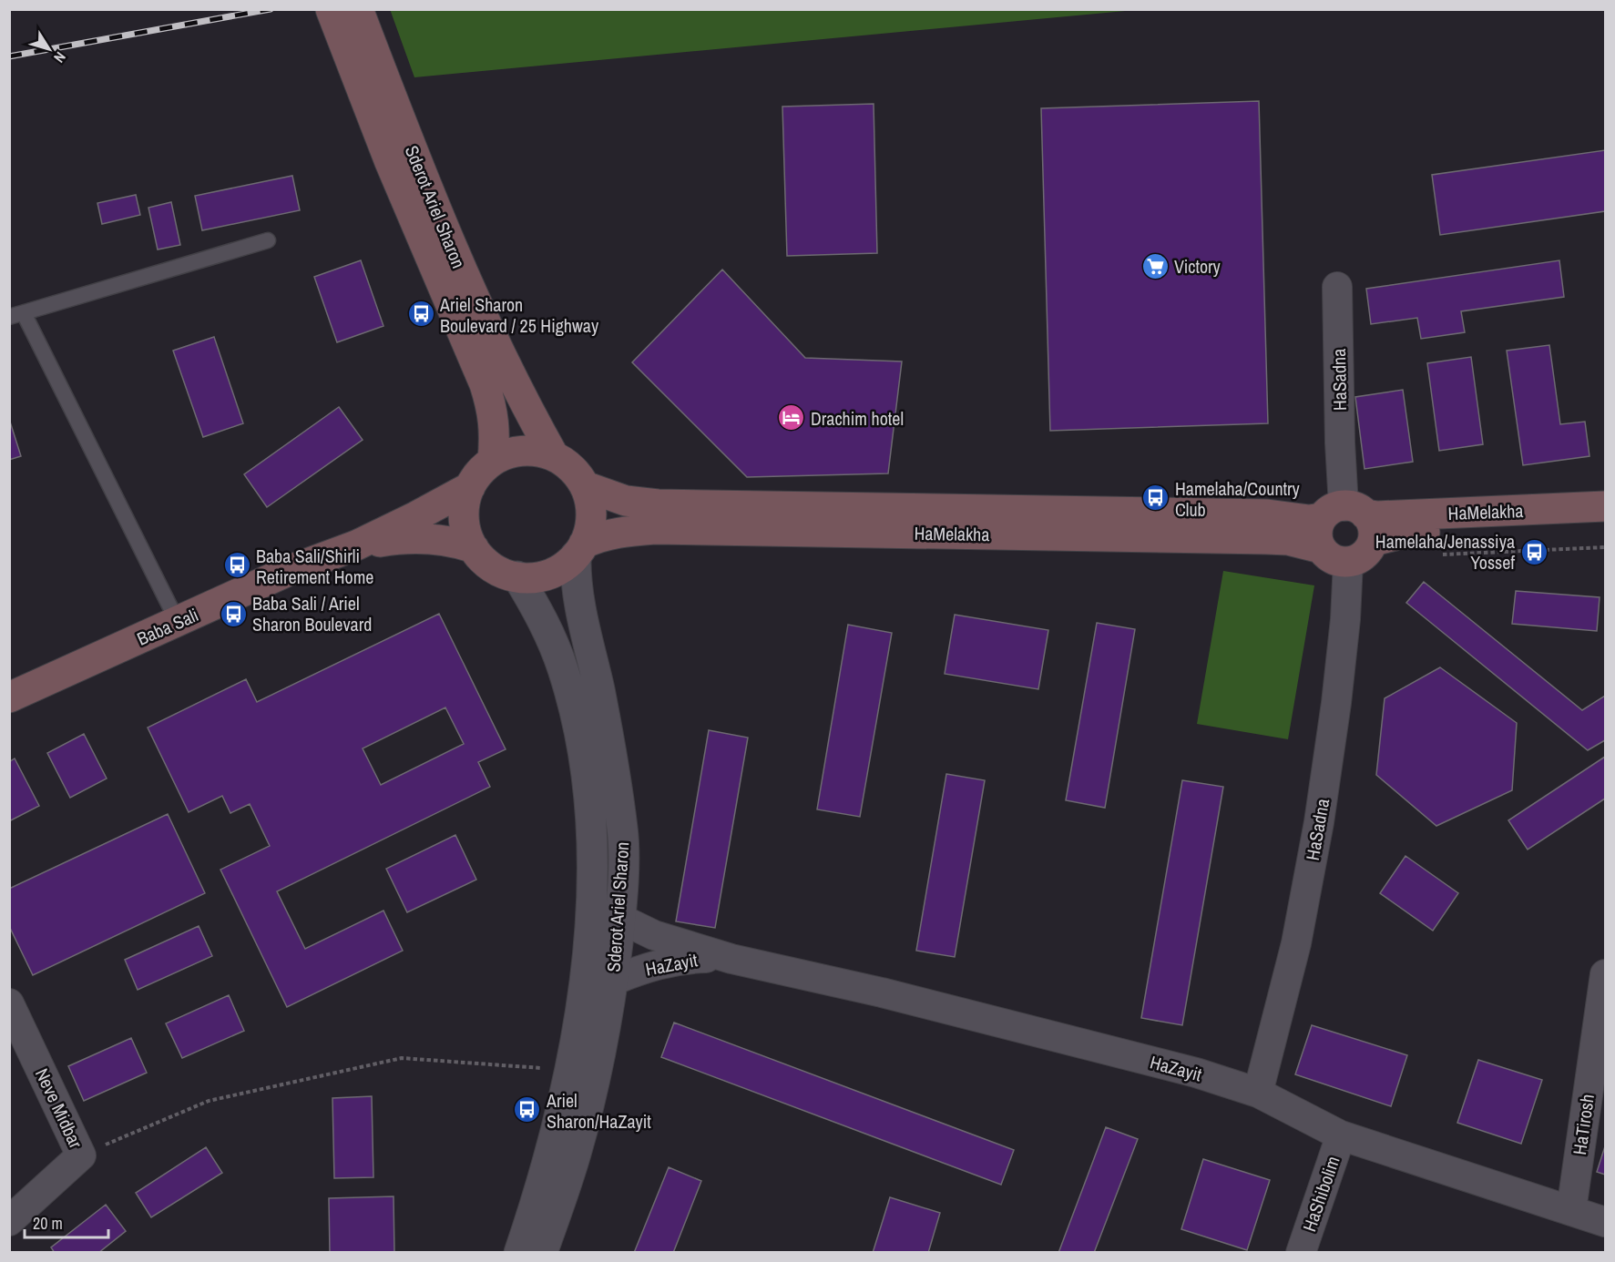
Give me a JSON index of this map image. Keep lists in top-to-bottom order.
{
  "streets": {
    "main road": ["Sderot Ariel Sharon", "HaMelakha", "Baba Sali"],
    "street": [
      "HaSadna",
      "HaZayit",
      "Neve Midbar",
      "HaTirosh",
      "HaShibolim"
    ]
  },
  "crossings": [
    ["Sderot Ariel Sharon", "HaMelakha"],
    ["Sderot Ariel Sharon", "Baba Sali"],
    ["Sderot Ariel Sharon", "HaZayit"],
    ["HaSadna", "HaMelakha"],
    ["HaSadna", "HaZayit"],
    ["HaMelakha", "Baba Sali"],
    ["HaZayit", "HaTirosh"],
    ["HaZayit", "HaShibolim"]
  ],
  "places": {
    "supermarket": ["Victory"],
    "bus stop": [
      "Ariel Sharon Boulevard / 25 Highway",
      "Hamelaha/Country Club",
      "Hamelaha/Jenassiya Yossef",
      "Baba Sali/Shirli Retirement Home",
      "Baba Sali / Ariel Sharon Boulevard",
      "Ariel Sharon/HaZayit"
    ],
    "hotel": ["Drachim hotel"]
  },
  "scale_bar": "20 m",
  "north": "bottom right"
}
